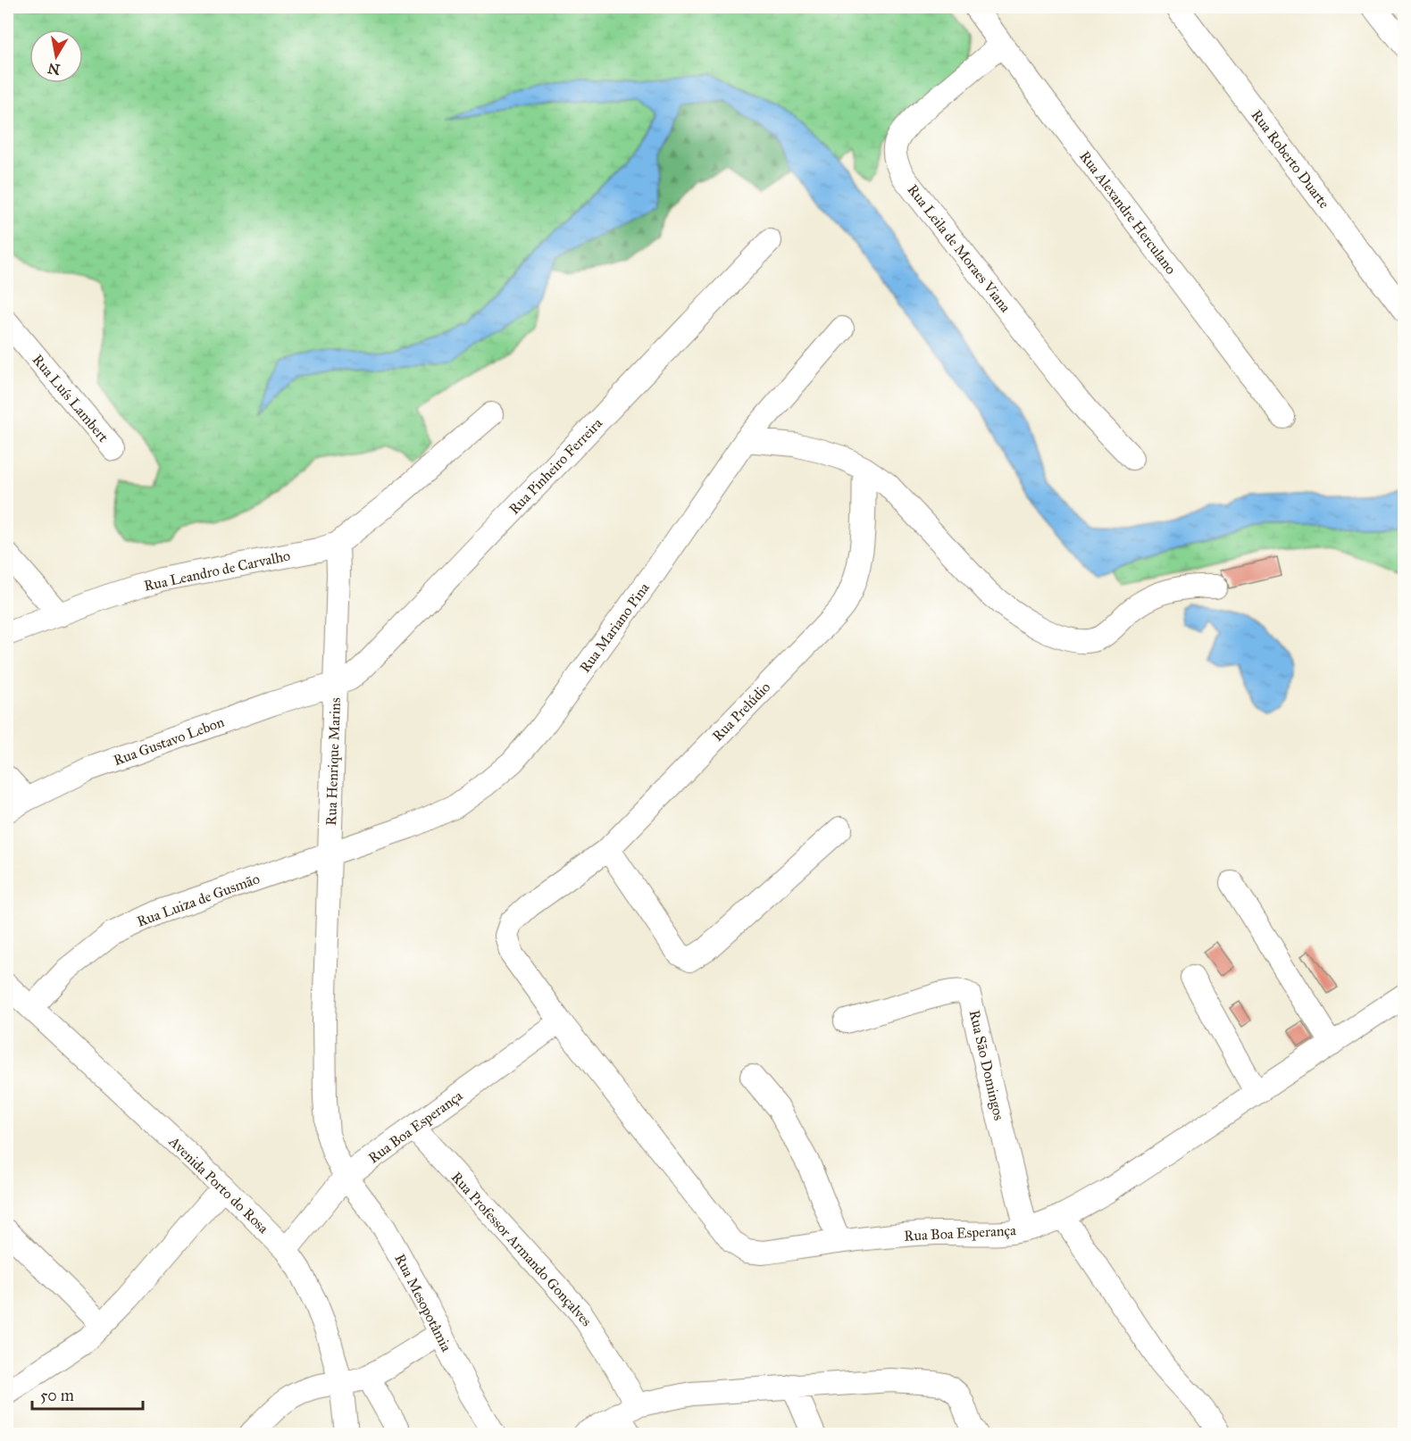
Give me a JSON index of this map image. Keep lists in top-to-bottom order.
{
  "streets": {
    "street": [
      "Rua Roberto Duarte",
      "Rua Alexandre Herculano",
      "Rua Leila de Moraes Viana",
      "Rua Luís Lambert",
      "Rua Pinheiro Ferreira",
      "Rua Leandro de Carvalho",
      "Rua Mariano Pina",
      "Rua Prelúdio",
      "Rua Gustavo Lebon",
      "Rua Henrique Marins",
      "Rua Luiza de Gusmão",
      "Rua São Domingos",
      "Rua Boa Esperança",
      "Avenida Porto do Rosa",
      "Rua Professor Armando Gonçalves",
      "Rua Mesopotâmia"
    ]
  },
  "crossings": [
    ["Rua Alexandre Herculano", "Rua Leila de Moraes Viana"],
    ["Rua Pinheiro Ferreira", "Rua Gustavo Lebon"],
    ["Rua Pinheiro Ferreira", "Rua Henrique Marins"],
    ["Rua Leandro de Carvalho", "Rua Henrique Marins"],
    ["Rua Mariano Pina", "Rua Henrique Marins"],
    ["Rua Mariano Pina", "Rua Luiza de Gusmão"],
    ["Rua Prelúdio", "Rua Boa Esperança"],
    ["Rua Gustavo Lebon", "Rua Henrique Marins"],
    ["Rua Henrique Marins", "Rua Luiza de Gusmão"],
    ["Rua Henrique Marins", "Rua Boa Esperança"],
    ["Rua Henrique Marins", "Rua Mesopotâmia"],
    ["Rua Luiza de Gusmão", "Avenida Porto do Rosa"],
    ["Rua São Domingos", "Rua Boa Esperança"],
    ["Rua Boa Esperança", "Avenida Porto do Rosa"],
    ["Rua Boa Esperança", "Rua Professor Armando Gonçalves"],
    ["Rua Boa Esperança", "Rua Mesopotâmia"]
  ],
  "scale_bar": "50 m",
  "north": "bottom"
}
